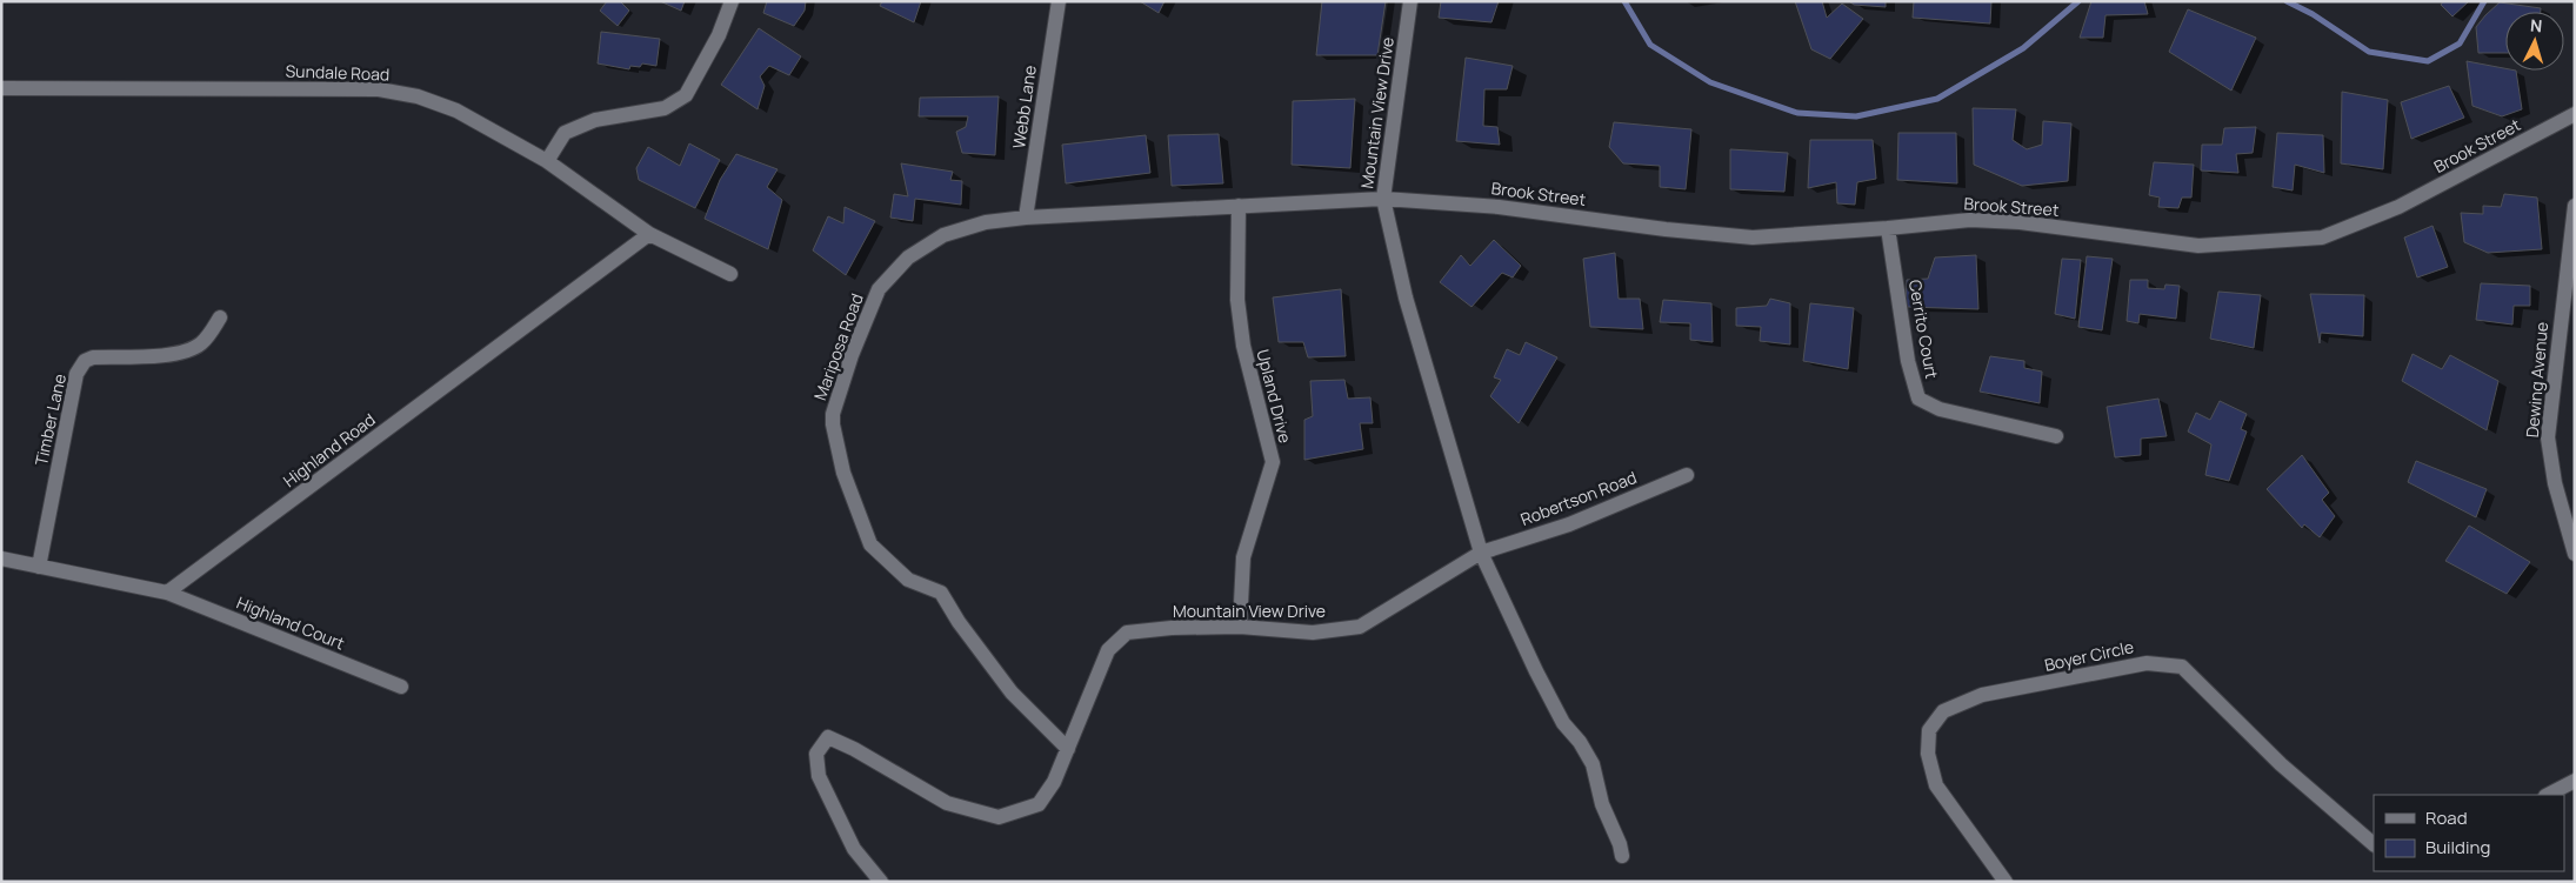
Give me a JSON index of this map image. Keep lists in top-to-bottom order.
{
  "streets": {
    "street": [
      "Sundale Road",
      "Webb Lane",
      "Mountain View Drive",
      "Brook Street",
      "Cerrito Court",
      "Mariposa Road",
      "Dewing Avenue",
      "Upland Drive",
      "Timber Lane",
      "Highland Road",
      "Robertson Road",
      "Highland Court",
      "Boyer Circle"
    ]
  },
  "crossings": [
    ["Sundale Road", "Highland Road"],
    ["Webb Lane", "Mariposa Road"],
    ["Mountain View Drive", "Brook Street"],
    ["Mountain View Drive", "Mariposa Road"],
    ["Mountain View Drive", "Upland Drive"],
    ["Mountain View Drive", "Robertson Road"],
    ["Brook Street", "Cerrito Court"],
    ["Brook Street", "Mariposa Road"],
    ["Mariposa Road", "Upland Drive"],
    ["Highland Road", "Highland Court"]
  ],
  "legend": ["Road", "Building"],
  "north": "top"
}
